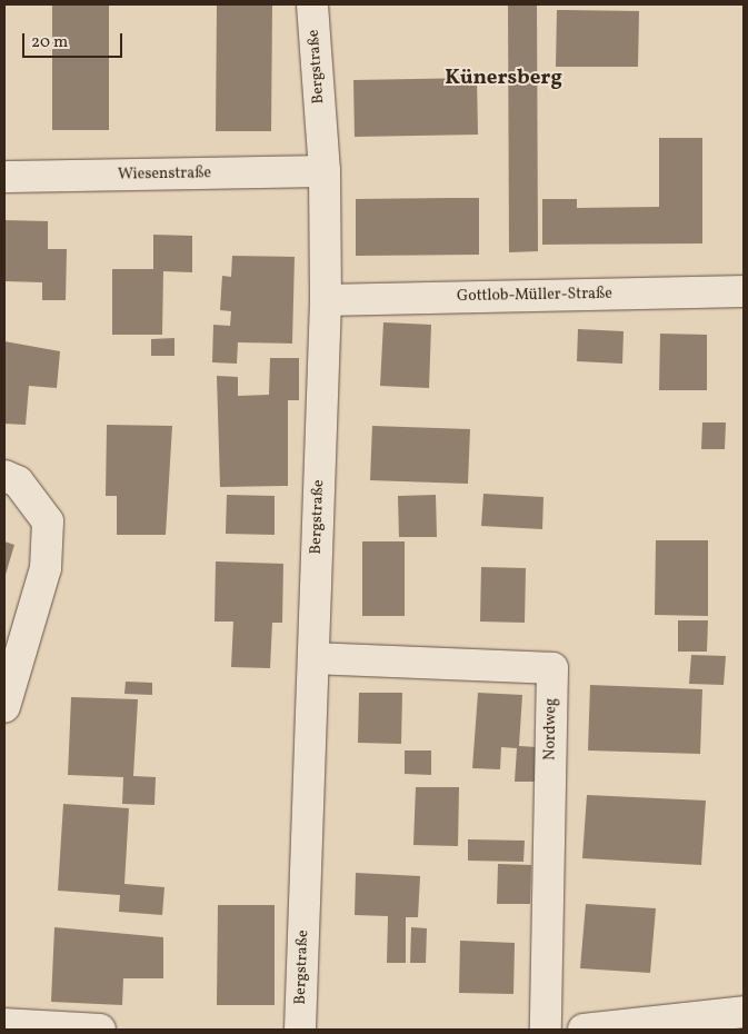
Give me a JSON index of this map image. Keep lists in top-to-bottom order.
{
  "streets": {
    "street": [
      "Bergstraße",
      "Wiesenstraße",
      "Gottlob-Müller-Straße",
      "Nordweg"
    ]
  },
  "crossings": [
    ["Bergstraße", "Wiesenstraße"],
    ["Bergstraße", "Gottlob-Müller-Straße"],
    ["Bergstraße", "Nordweg"]
  ],
  "districts": ["Künersberg"],
  "scale_bar": "20 m"
}
